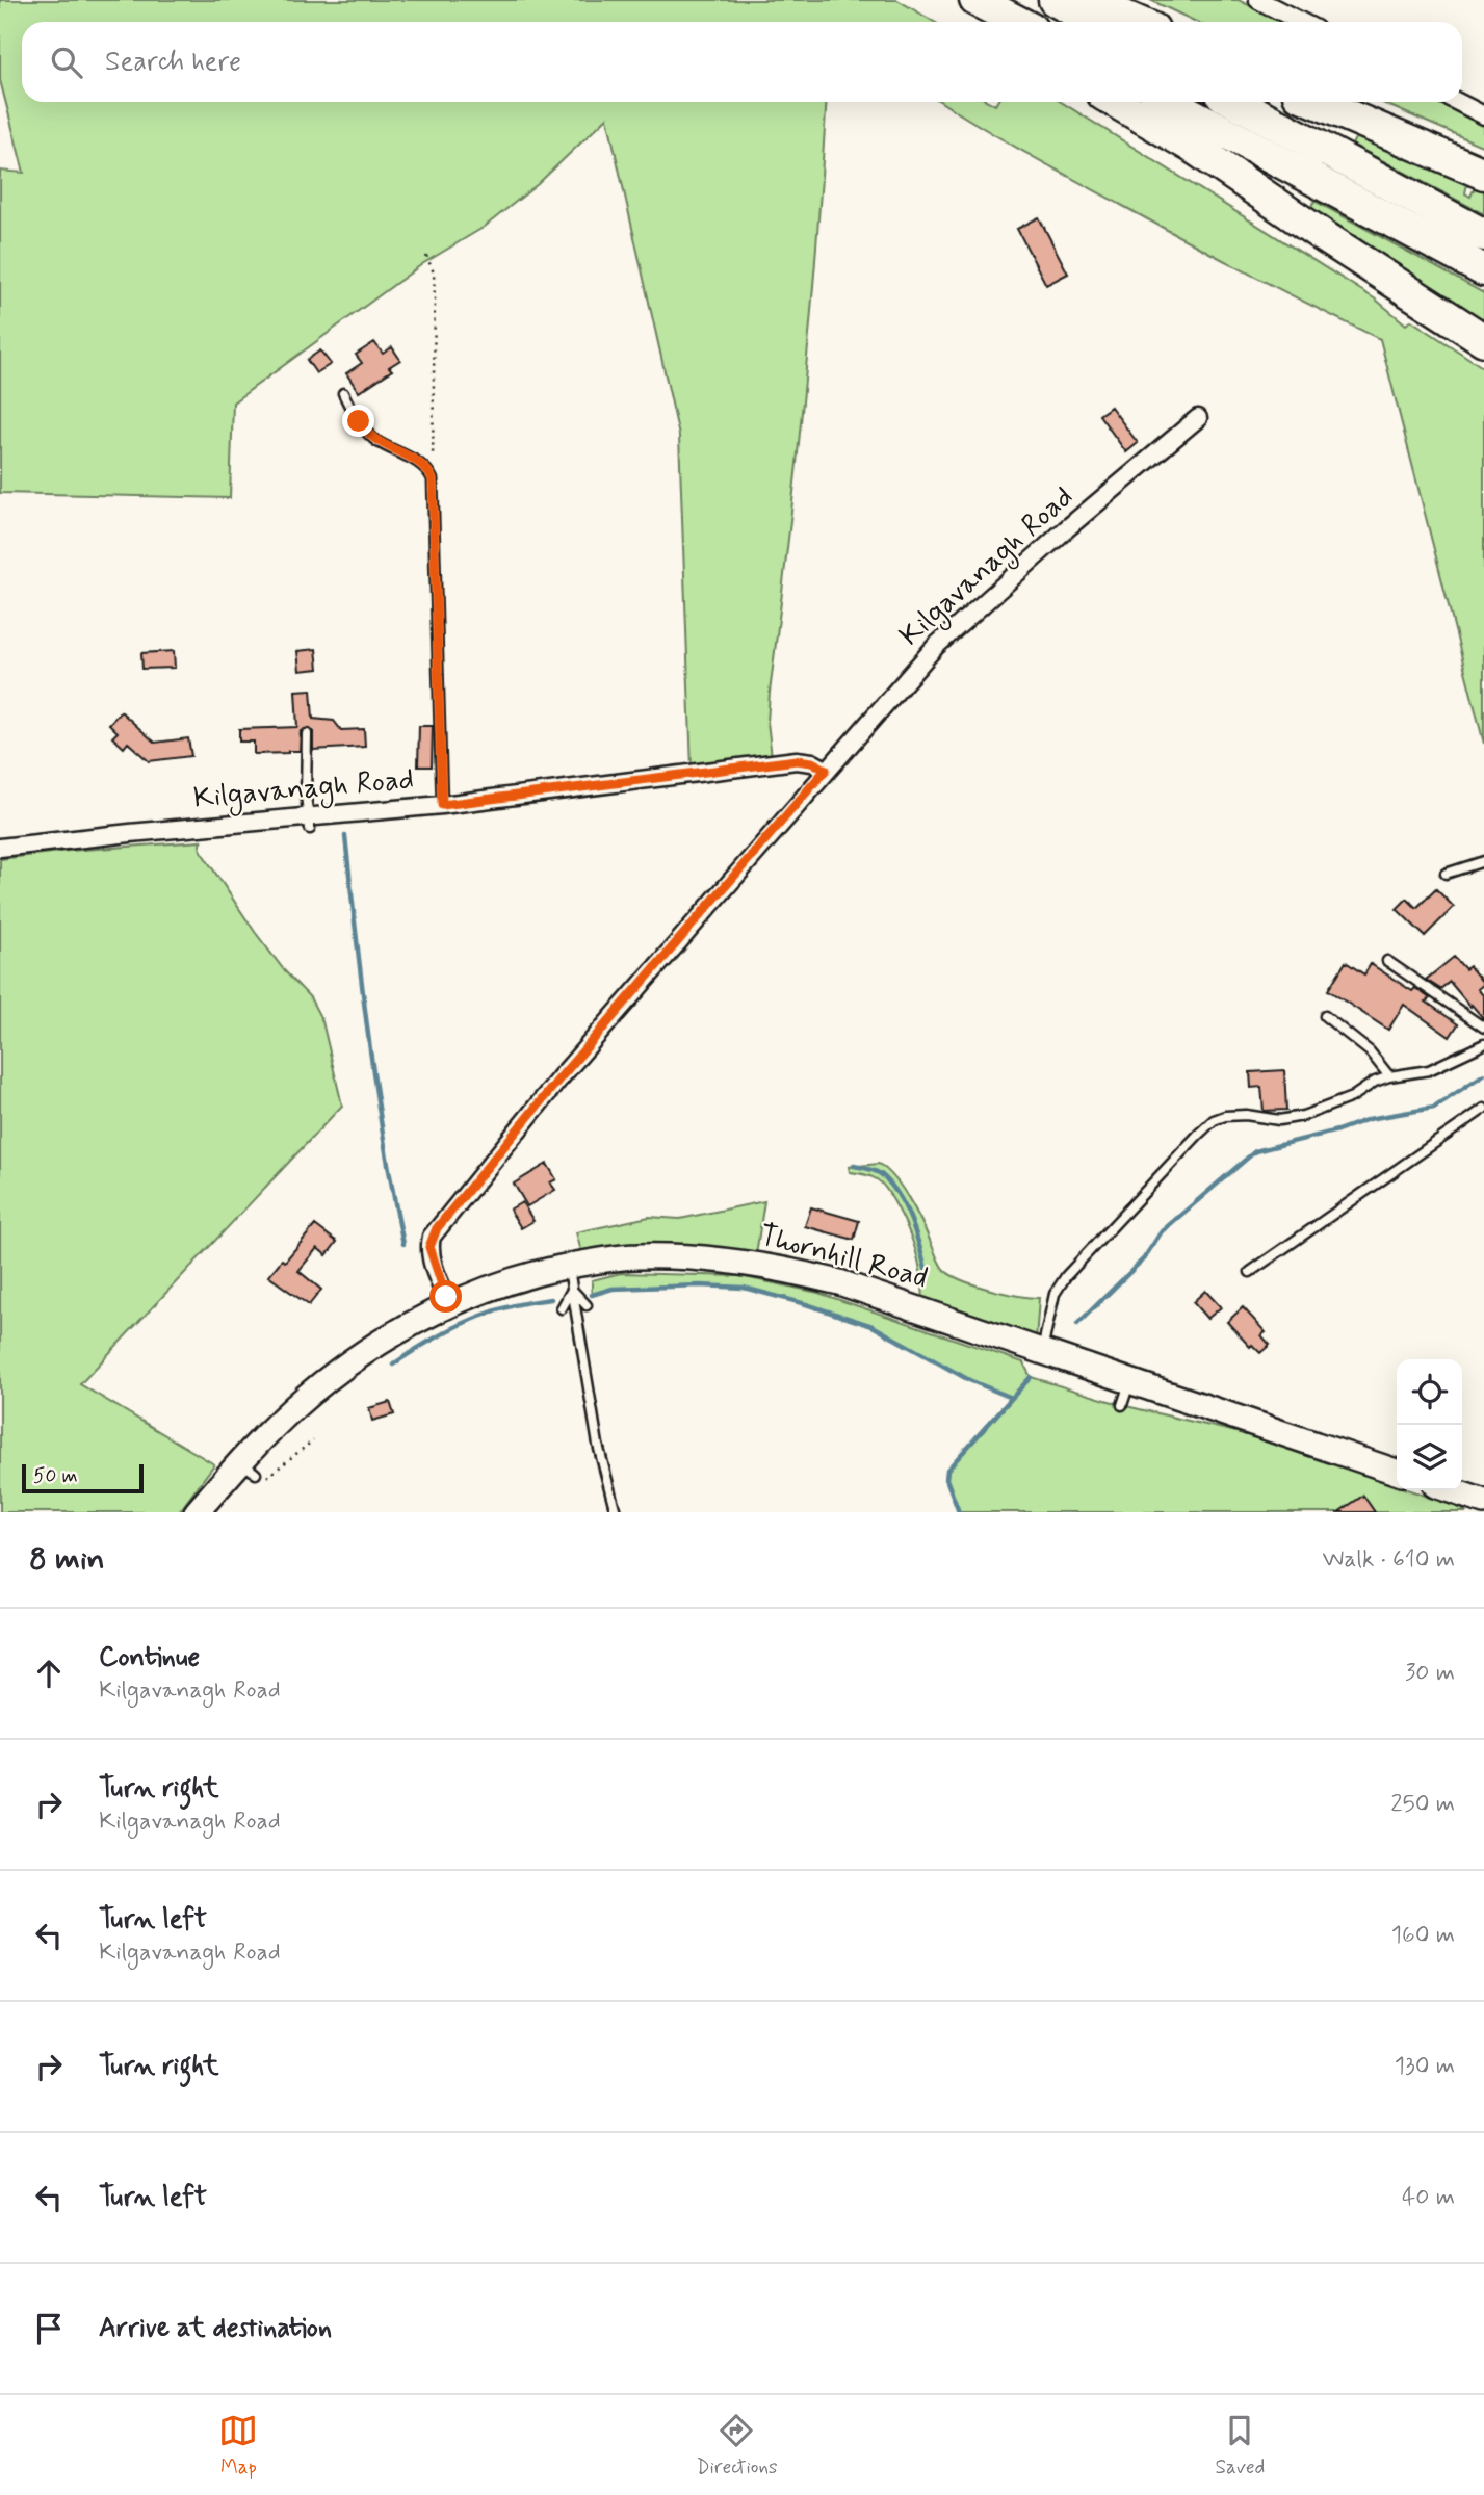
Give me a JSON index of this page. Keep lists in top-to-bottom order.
{
  "streets": {
    "street": ["Kilgavanagh Road", "Thornhill Road"]
  },
  "crossings": [
    ["Kilgavanagh Road", "Thornhill Road"]
  ],
  "scale_bar": "50 m",
  "page": {
    "search": "Search here",
    "scale": "50 m",
    "heading": ["8 min", "Walk · 610 m"],
    "list": [
      ["Continue", "Kilgavanagh Road", "30 m"],
      ["Turn right", "Kilgavanagh Road", "250 m"],
      ["Turn left", "Kilgavanagh Road", "160 m"],
      ["Turn right", "130 m"],
      ["Turn left", "40 m"],
      "Arrive at destination"
    ],
    "nav": ["Map", "Directions", "Saved"]
  }
}
